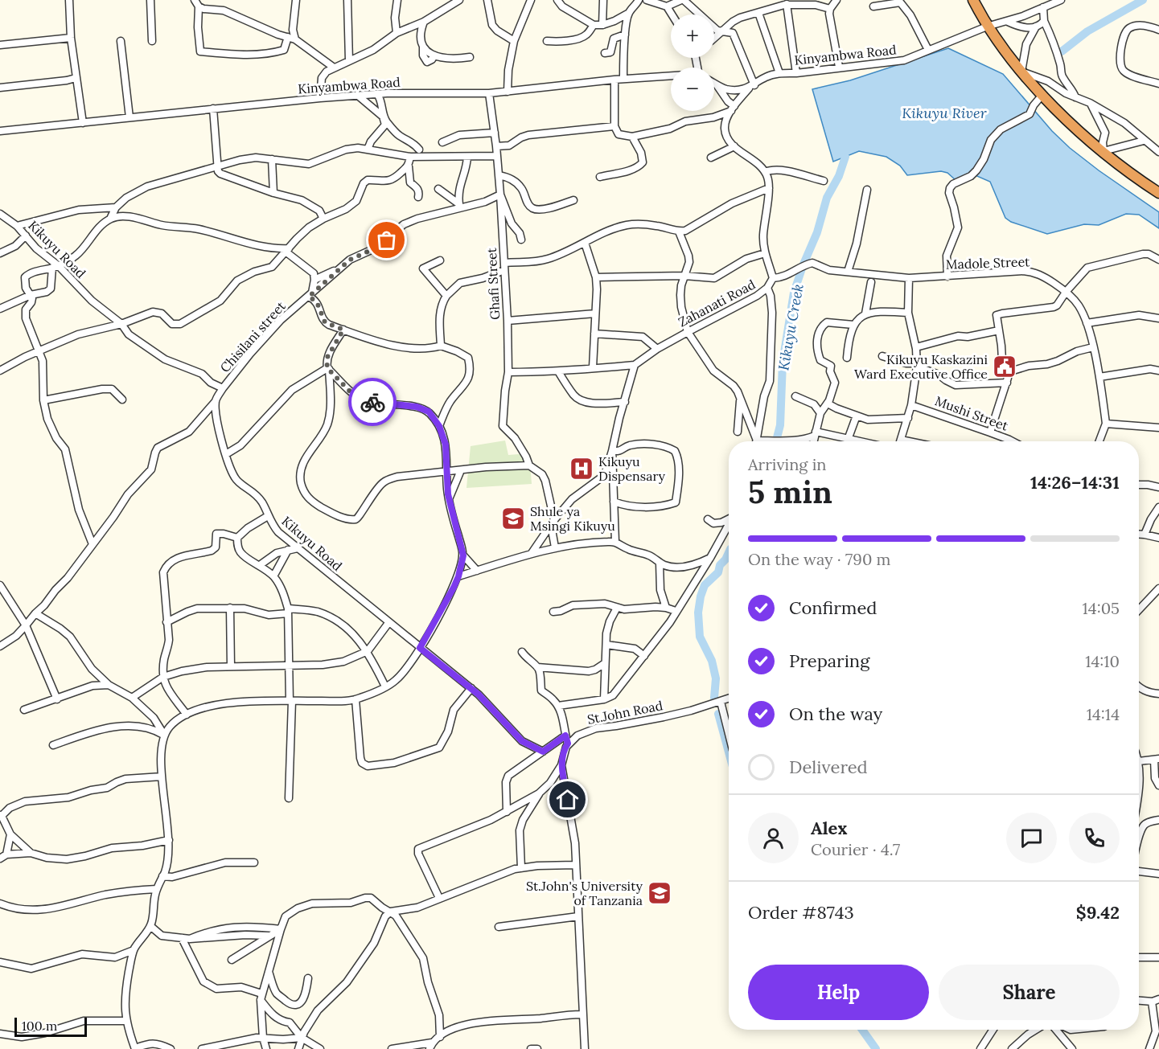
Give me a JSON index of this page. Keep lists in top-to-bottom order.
{
  "streets": {
    "street": [
      "Kinyambwa Road",
      "Kikuyu Road",
      "Madole Street",
      "Ghafi Street",
      "Zahanati Road",
      "Chisilani street",
      "Mushi Street",
      "St.John Road"
    ]
  },
  "crossings": [
    ["Kinyambwa Road", "Ghafi Street"],
    ["Kikuyu Road", "Chisilani street"],
    ["Madole Street", "Zahanati Road"],
    ["Ghafi Street", "Chisilani street"]
  ],
  "water": ["Kikuyu River", "Kikuyu Creek"],
  "places": {
    "public building": ["Kikuyu Kaskazini Ward Executive Office"],
    "hospital": ["Kikuyu Dispensary"],
    "school or university": ["Shule ya Msingi Kikuyu", "St.John's University of Tanzania"]
  },
  "scale_bar": "100 m",
  "page": {
    "map_buttons": ["+", "−"],
    "heading": ["5 min", "Arriving in", "14:26–14:31"],
    "panel": [
      "Alex",
      "Courier · 4.7",
      "Order #8743",
      "$9.42"
    ],
    "bar": "On the way · 790 m",
    "list": [
      ["Confirmed", "14:05"],
      ["Preparing", "14:10"],
      ["On the way", "14:14"],
      "Delivered"
    ],
    "buttons": ["Help", "Share"],
    "scale": "100 m"
  }
}
